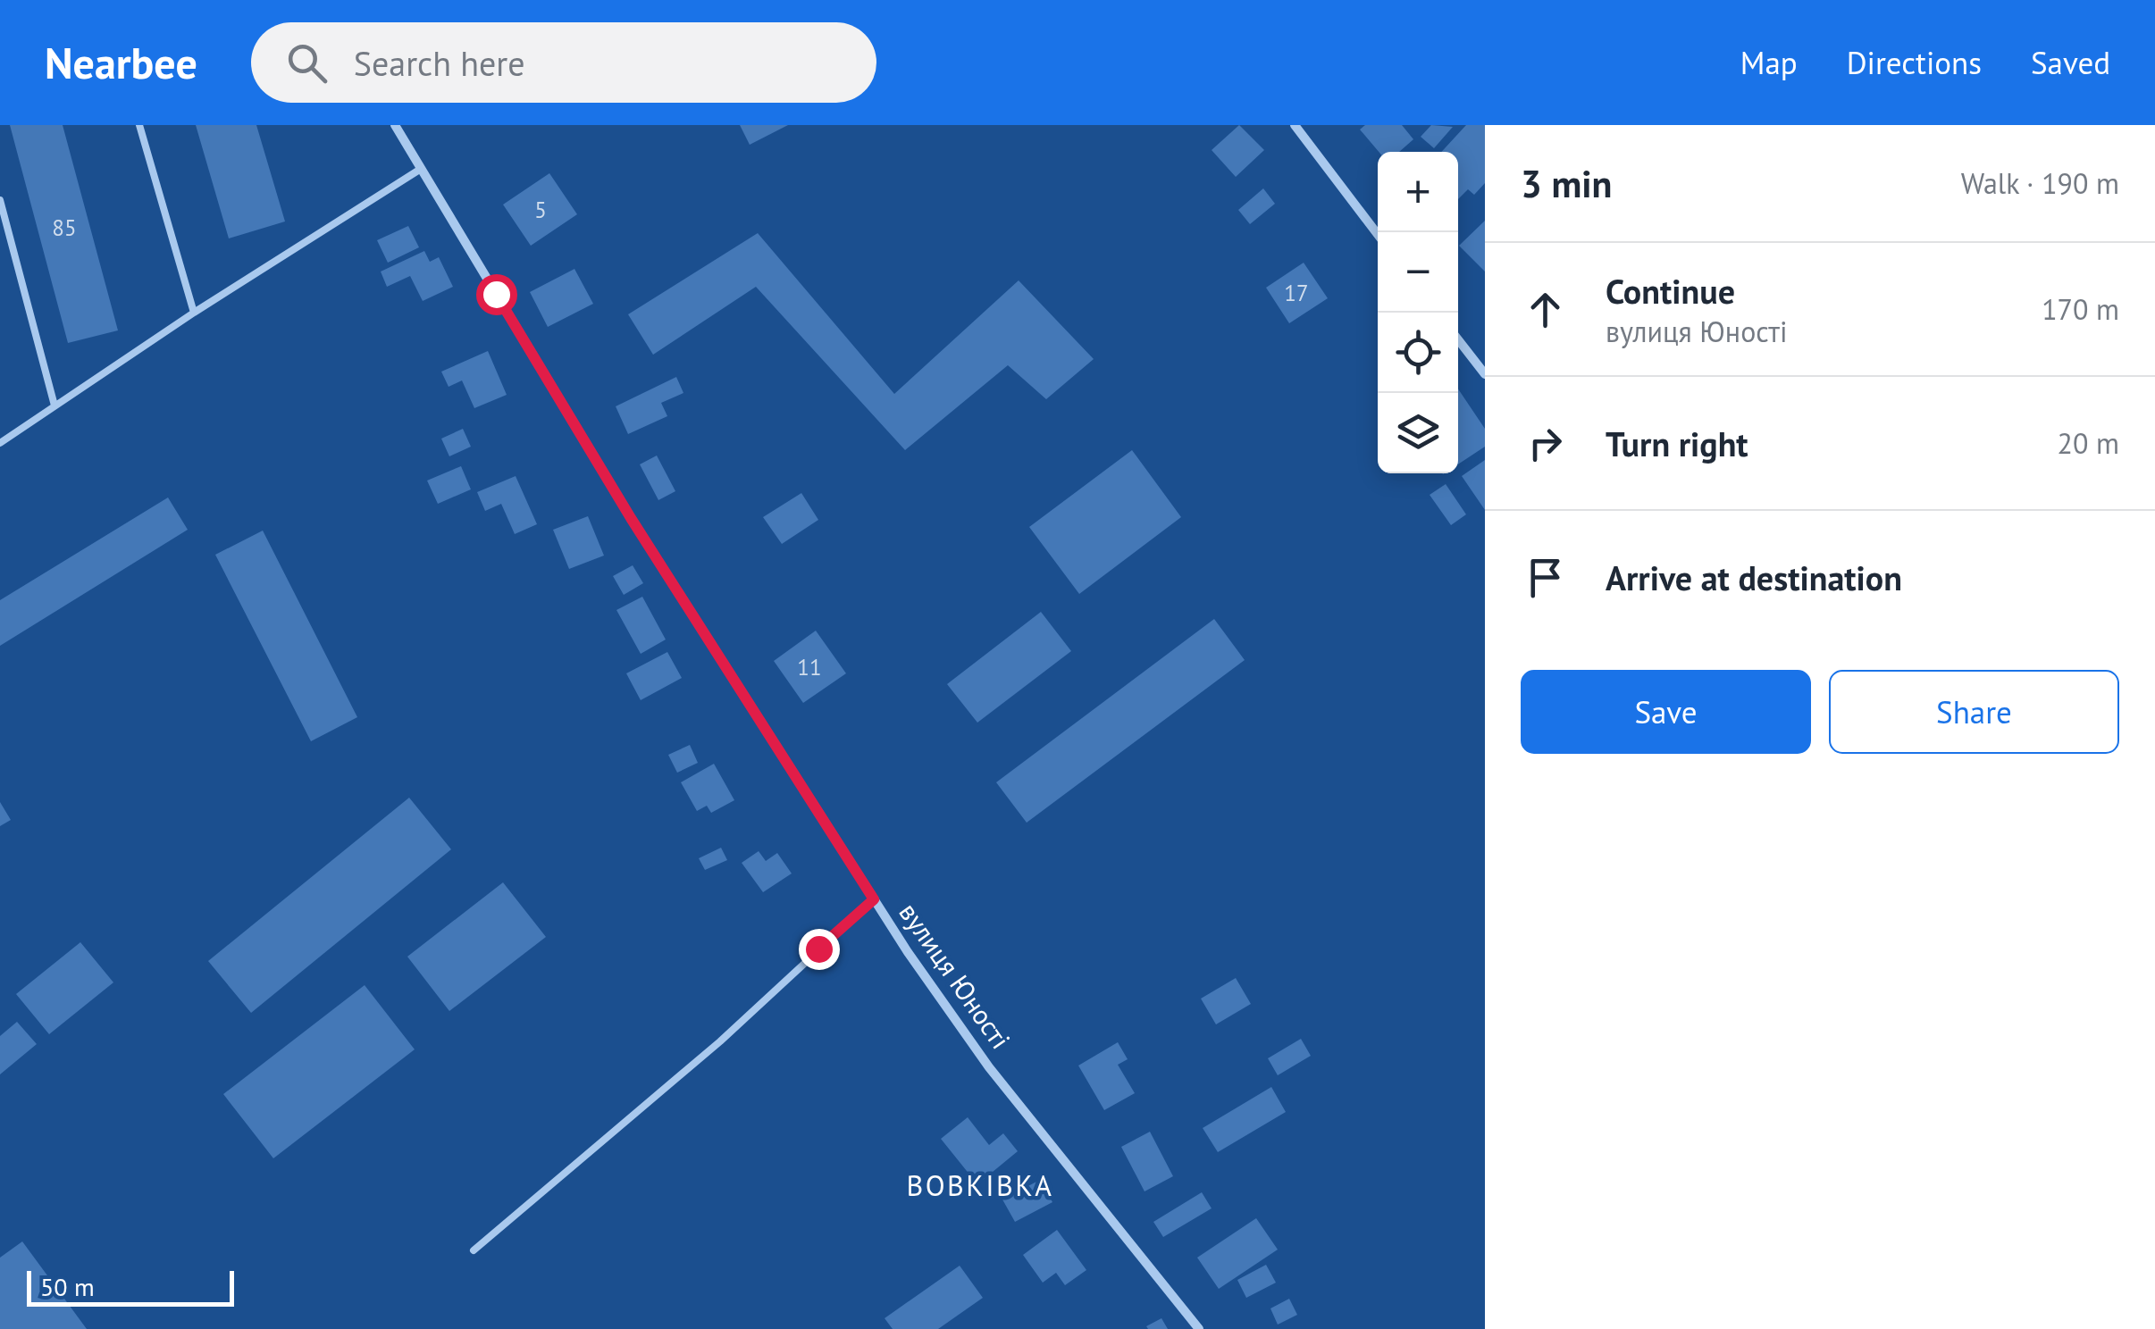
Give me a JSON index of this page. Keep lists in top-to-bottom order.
{
  "streets": {
    "street": ["вулиця Юності"]
  },
  "districts": ["ВОВКІВКА"],
  "house_numbers": [
    "5",
    "85",
    "17",
    "11"
  ],
  "scale_bar": "50 m",
  "page": {
    "header": "Nearbee",
    "search": "Search here",
    "nav": ["Map", "Directions", "Saved"],
    "heading": ["3 min", "Walk · 190 m"],
    "map_buttons": ["+", "−"],
    "list": [
      ["Continue", "вулиця Юності", "170 m"],
      ["Turn right", "20 m"],
      "Arrive at destination"
    ],
    "buttons": ["Save", "Share"],
    "scale": "50 m"
  }
}
